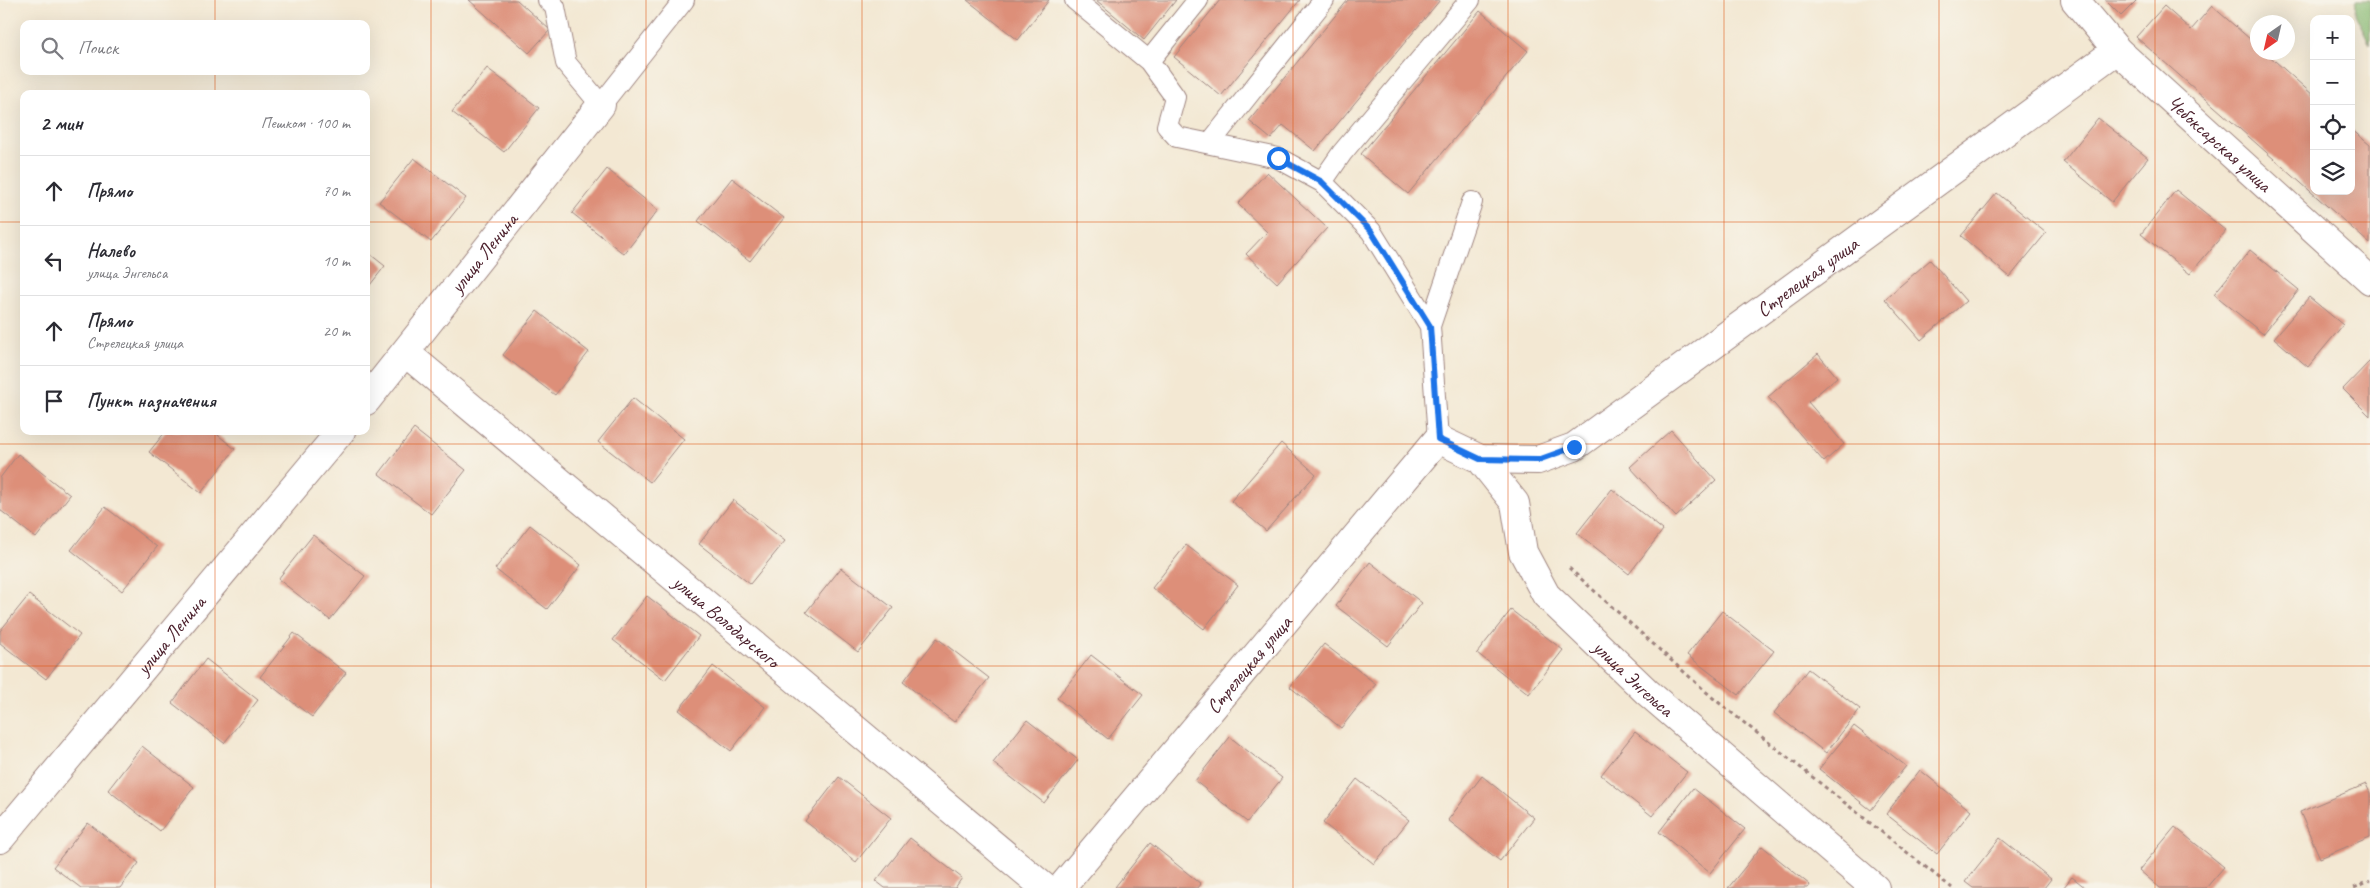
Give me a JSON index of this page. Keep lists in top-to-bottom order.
{
  "streets": {
    "street": [
      "Чебоксарская улица",
      "улица Ленина",
      "Стрелецкая улица",
      "улица Володарского",
      "улица Энгельса"
    ]
  },
  "crossings": [
    ["Чебоксарская улица", "Стрелецкая улица"],
    ["улица Ленина", "улица Володарского"],
    ["Стрелецкая улица", "улица Энгельса"]
  ],
  "north": "bottom left",
  "page": {
    "map_buttons": ["+", "−"],
    "search": "Поиск",
    "heading": ["2 мин", "Пешком · 100 m"],
    "list": [
      ["Прямо", "70 m"],
      ["Налево", "улица Энгельса", "10 m"],
      ["Прямо", "Стрелецкая улица", "20 m"],
      "Пункт назначения"
    ]
  }
}
